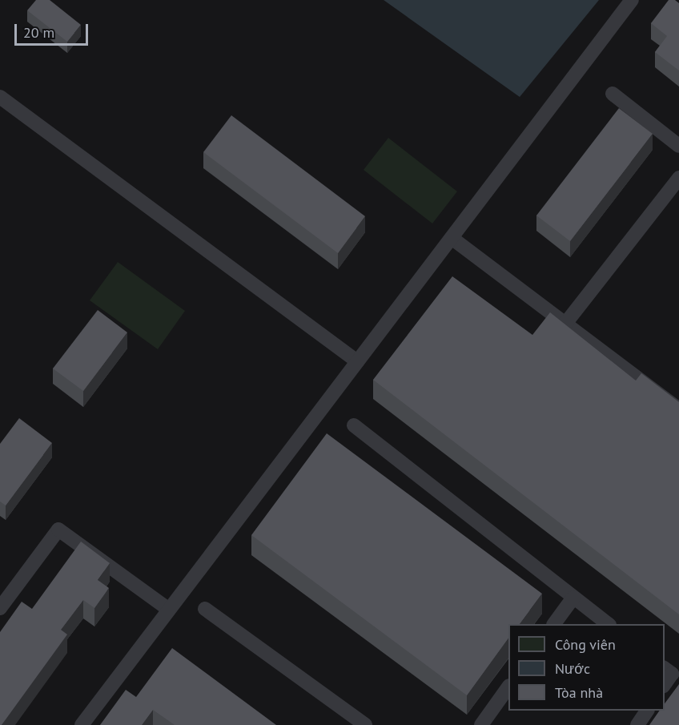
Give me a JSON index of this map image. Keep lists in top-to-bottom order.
{
  "legend": ["Công viên", "Nước", "Tòa nhà"],
  "scale_bar": "20 m"
}
